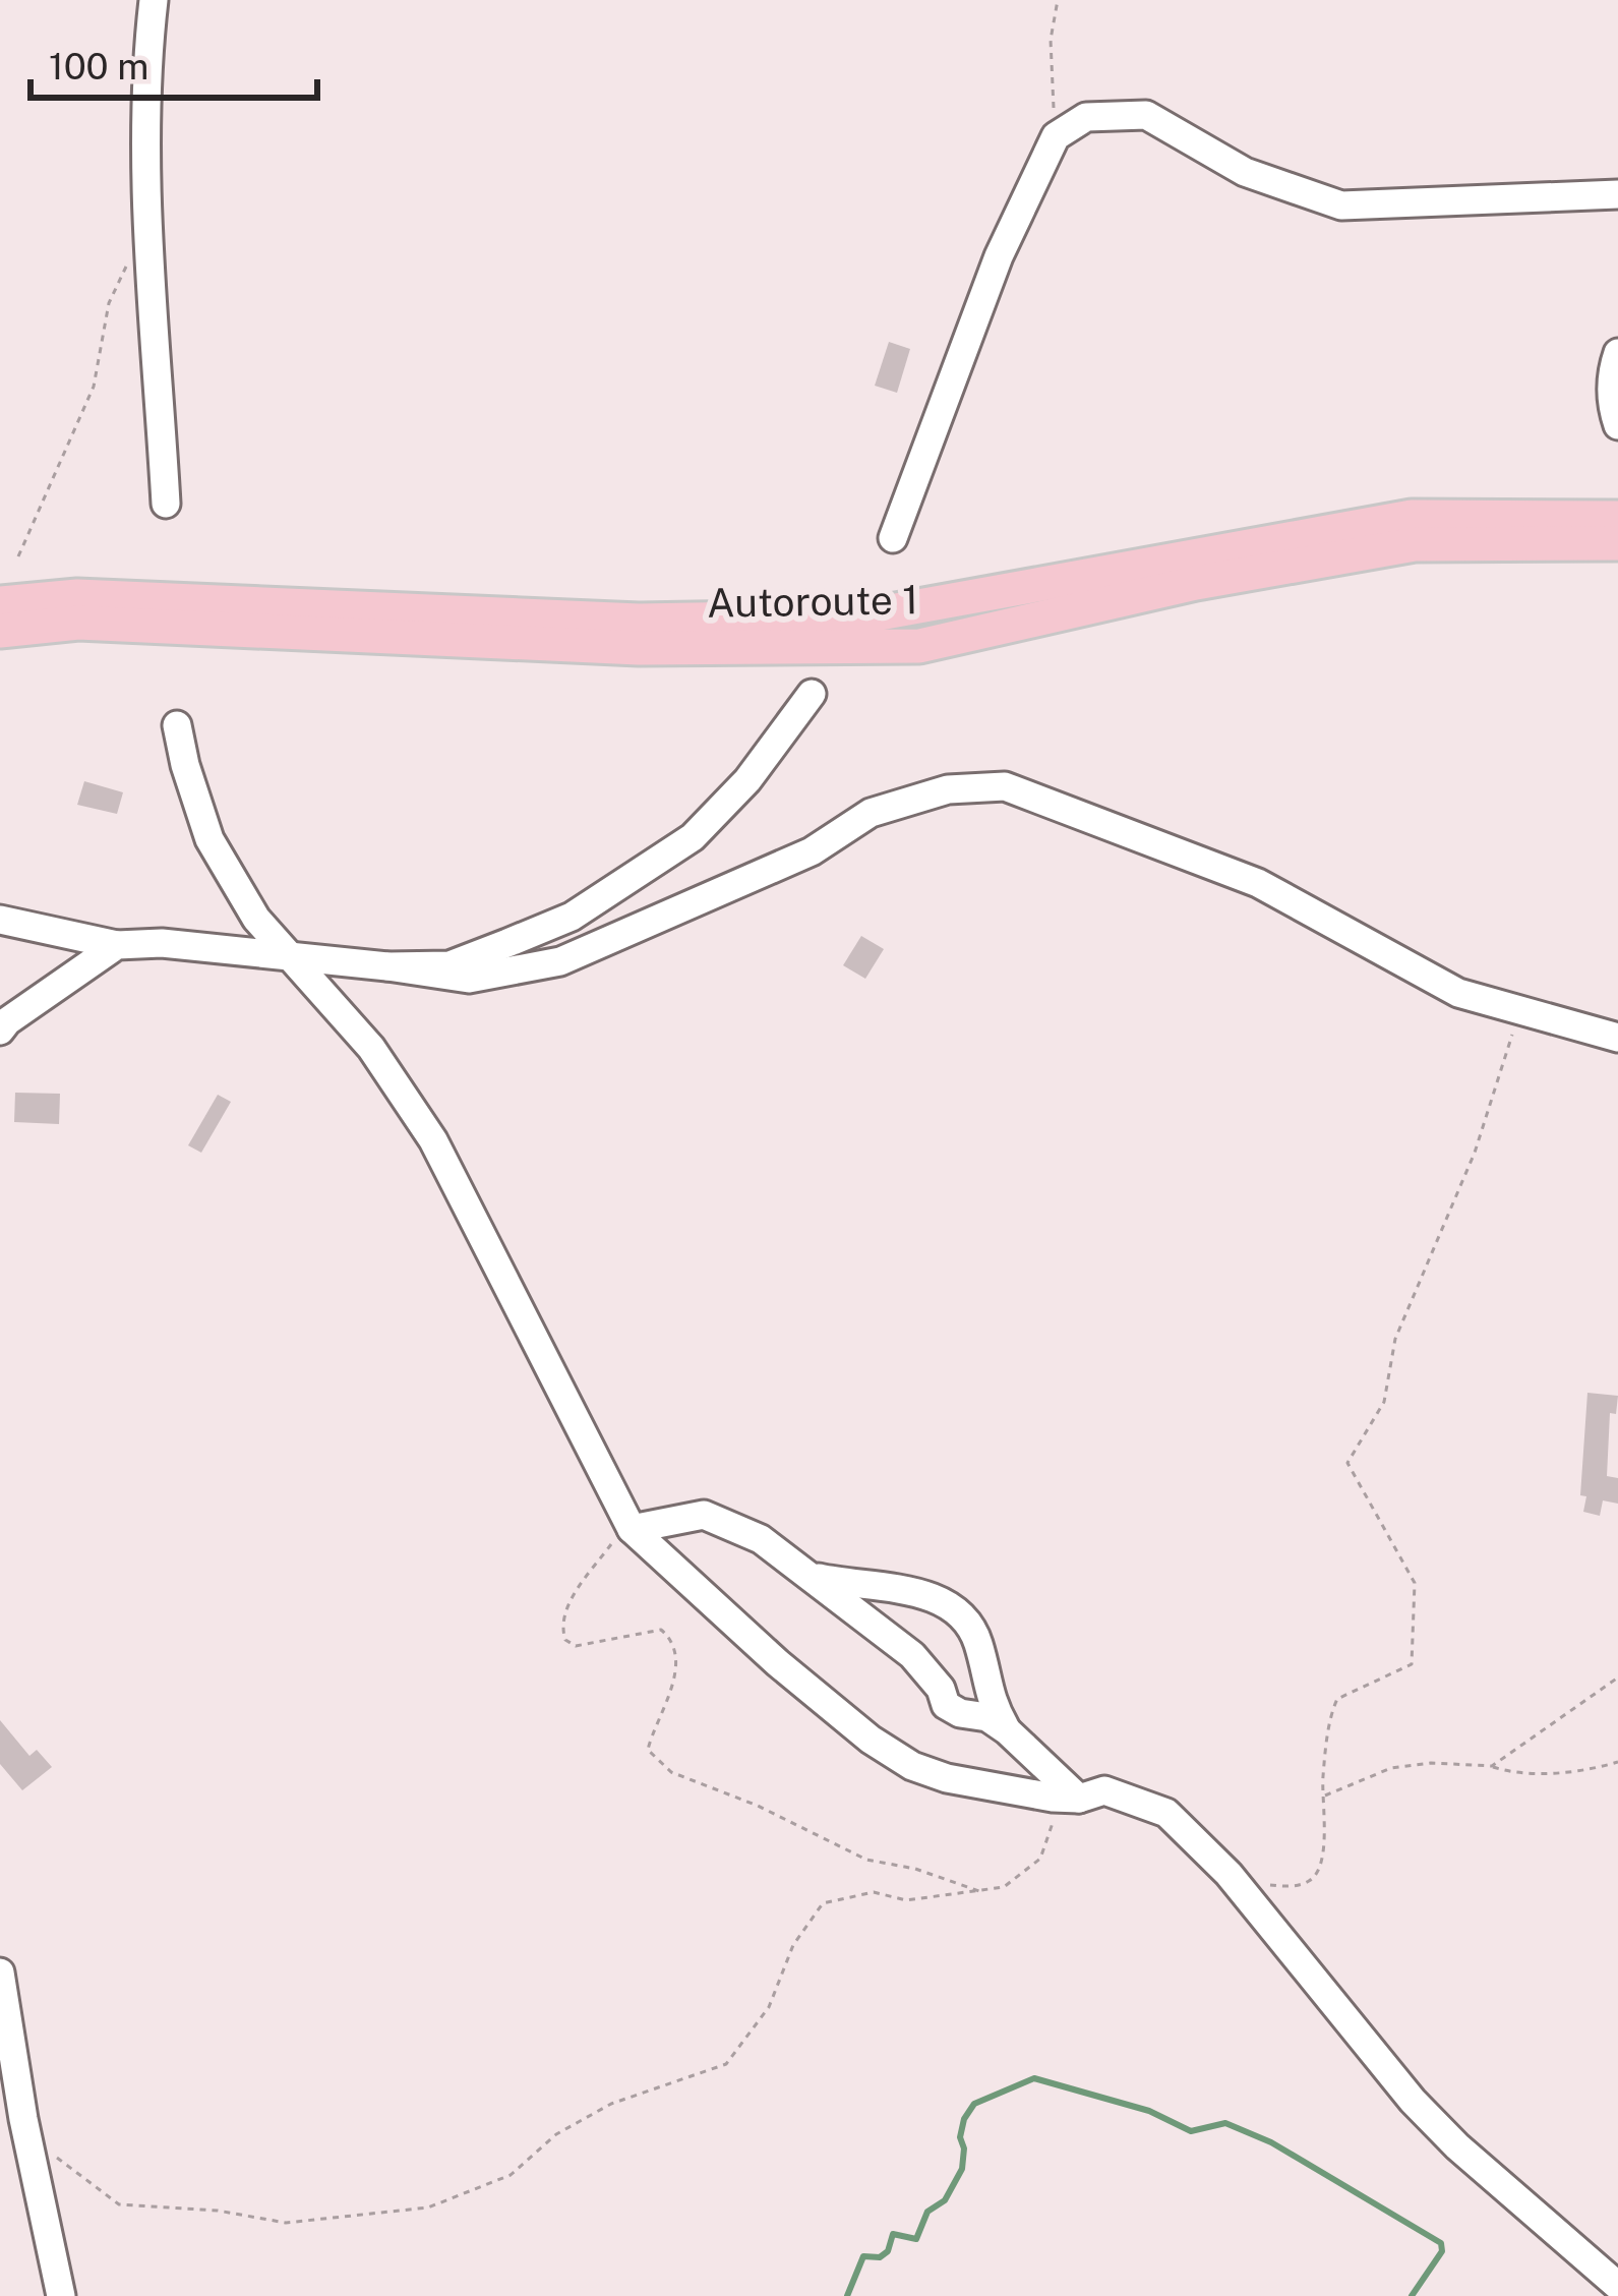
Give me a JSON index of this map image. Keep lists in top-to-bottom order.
{
  "streets": {
    "main road": ["Autoroute 1"]
  },
  "scale_bar": "100 m"
}
